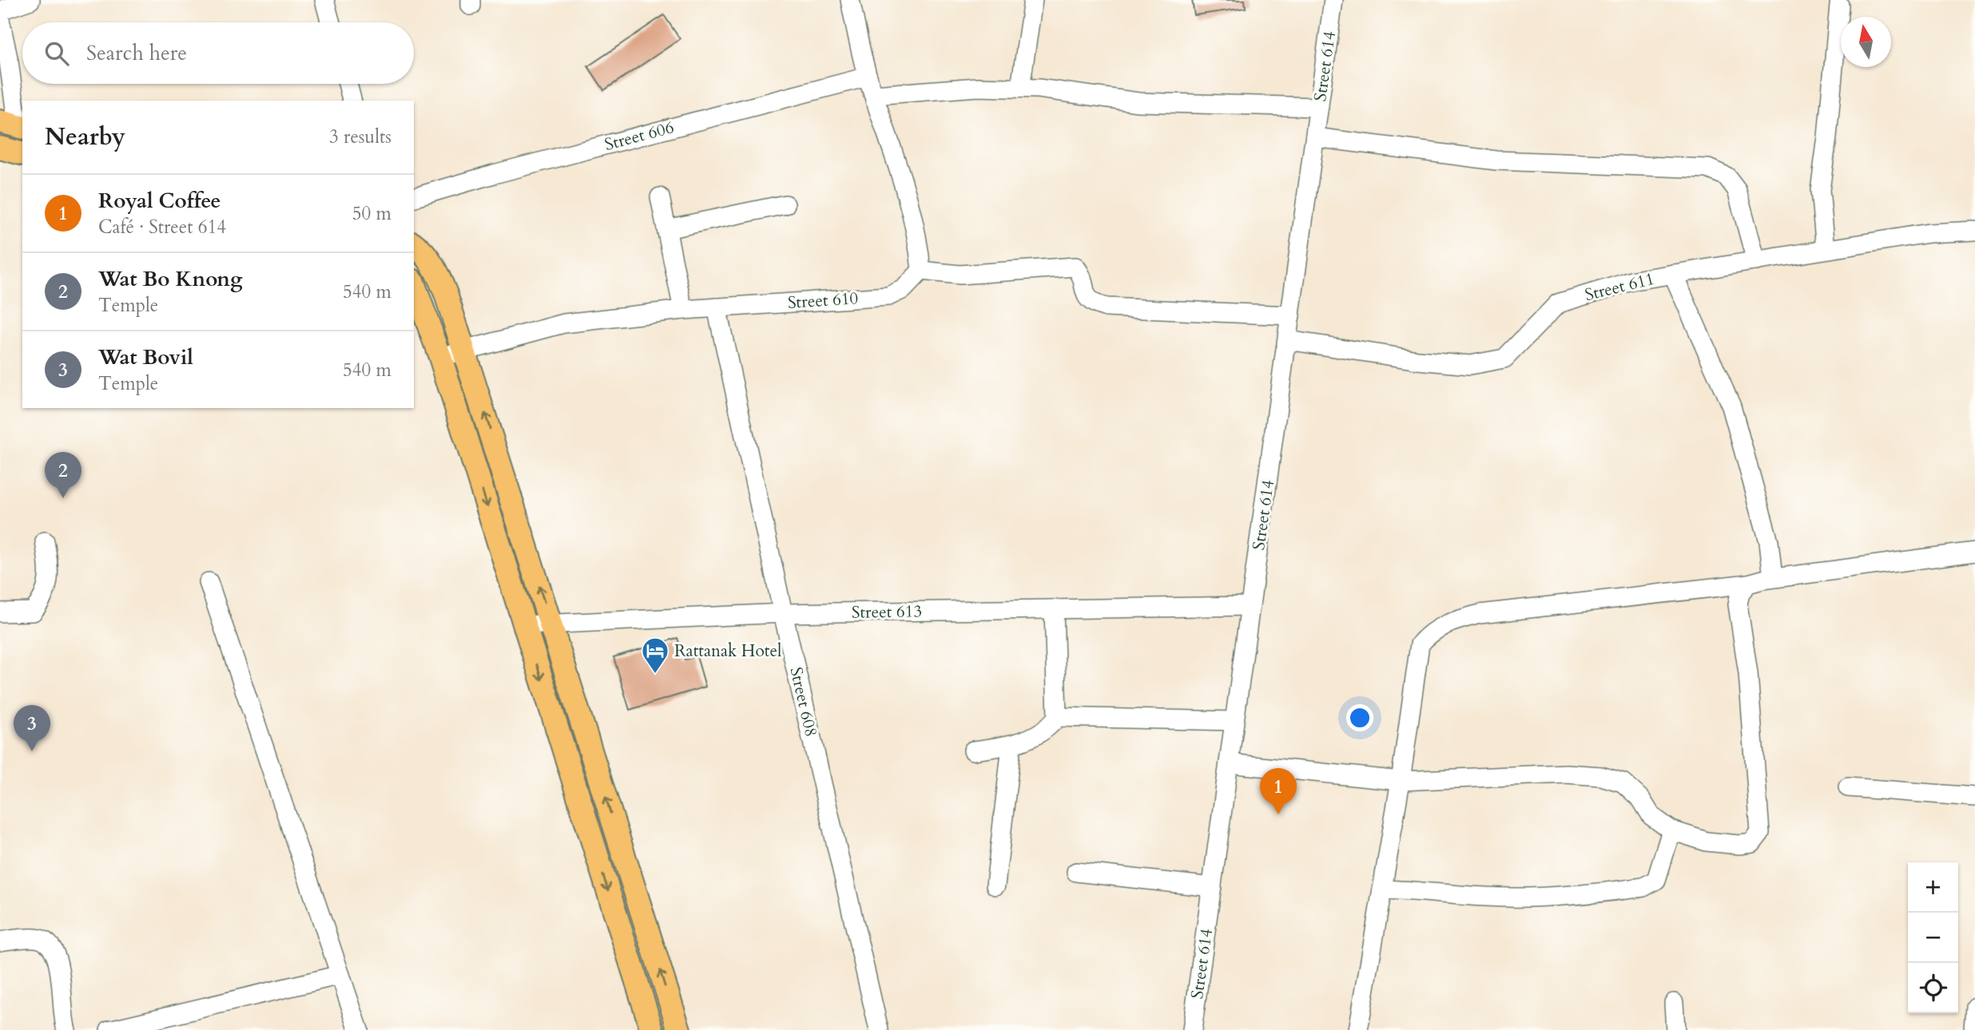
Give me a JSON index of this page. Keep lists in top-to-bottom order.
{
  "streets": {
    "street": [
      "Street 614",
      "Street 606",
      "Street 611",
      "Street 610",
      "Street 613",
      "Street 608"
    ]
  },
  "crossings": [
    ["Street 614", "Street 611"],
    ["Street 614", "Street 613"],
    ["Street 610", "Street 608"],
    ["Street 613", "Street 608"]
  ],
  "places": {
    "hotel": ["Rattanak Hotel"]
  },
  "north": "top",
  "page": {
    "search": "Search here",
    "heading": ["Nearby", "3 results"],
    "list": [
      {
        "mark": "1",
        "name": "Royal Coffee",
        "note": "Café · Street 614",
        "value": "50 m"
      },
      {
        "mark": "2",
        "name": "Wat Bo Knong",
        "note": "Temple",
        "value": "540 m"
      },
      {
        "mark": "3",
        "name": "Wat Bovil",
        "note": "Temple",
        "value": "540 m"
      }
    ],
    "pins": ["2", "3", "1"],
    "map_buttons": ["+", "−"]
  }
}
